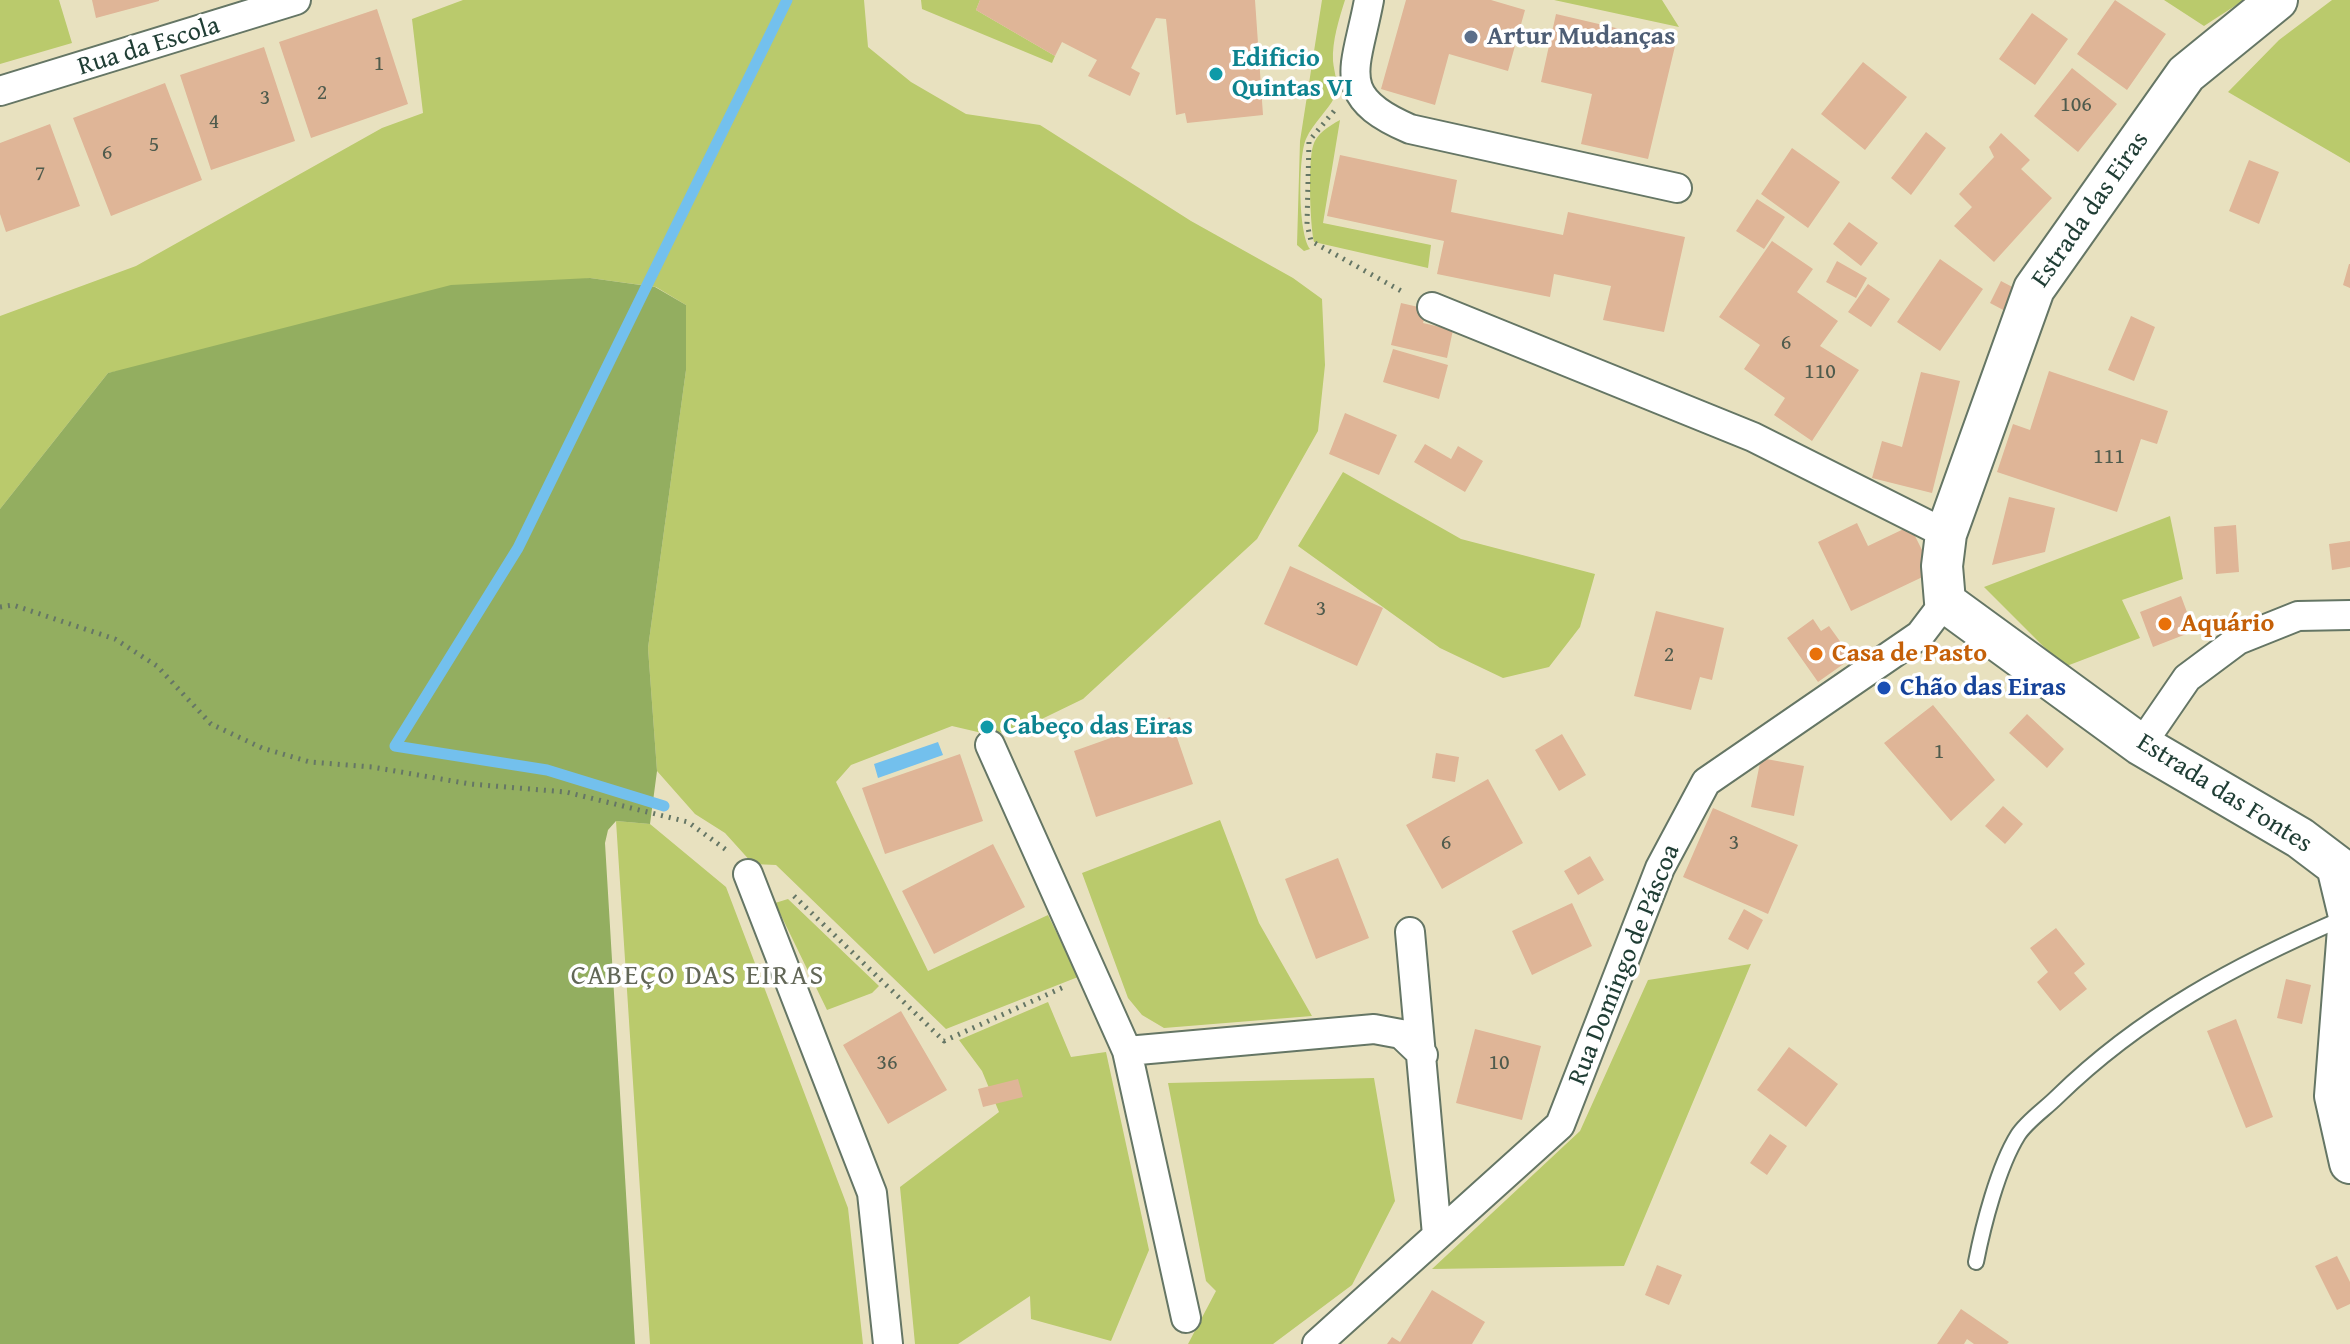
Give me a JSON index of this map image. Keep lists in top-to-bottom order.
{
  "streets": {
    "street": [
      "Rua da Escola",
      "Estrada das Eiras",
      "Estrada das Fontes",
      "Rua Domingo de Páscoa"
    ]
  },
  "crossings": [
    ["Estrada das Eiras", "Estrada das Fontes"],
    ["Estrada das Eiras", "Rua Domingo de Páscoa"],
    ["Estrada das Fontes", "Rua Domingo de Páscoa"]
  ],
  "districts": ["CABEÇO DAS EIRAS"],
  "places": [
    "Artur Mudanças",
    "Edificio Quintas VI",
    "Aquário",
    "Casa de Pasto",
    "Chão das Eiras",
    "Cabeço das Eiras"
  ],
  "house_numbers": [
    "1",
    "2",
    "3",
    "106",
    "4",
    "5",
    "6",
    "7",
    "6",
    "110",
    "111",
    "3",
    "2",
    "1",
    "6",
    "3",
    "36",
    "10"
  ]
}
